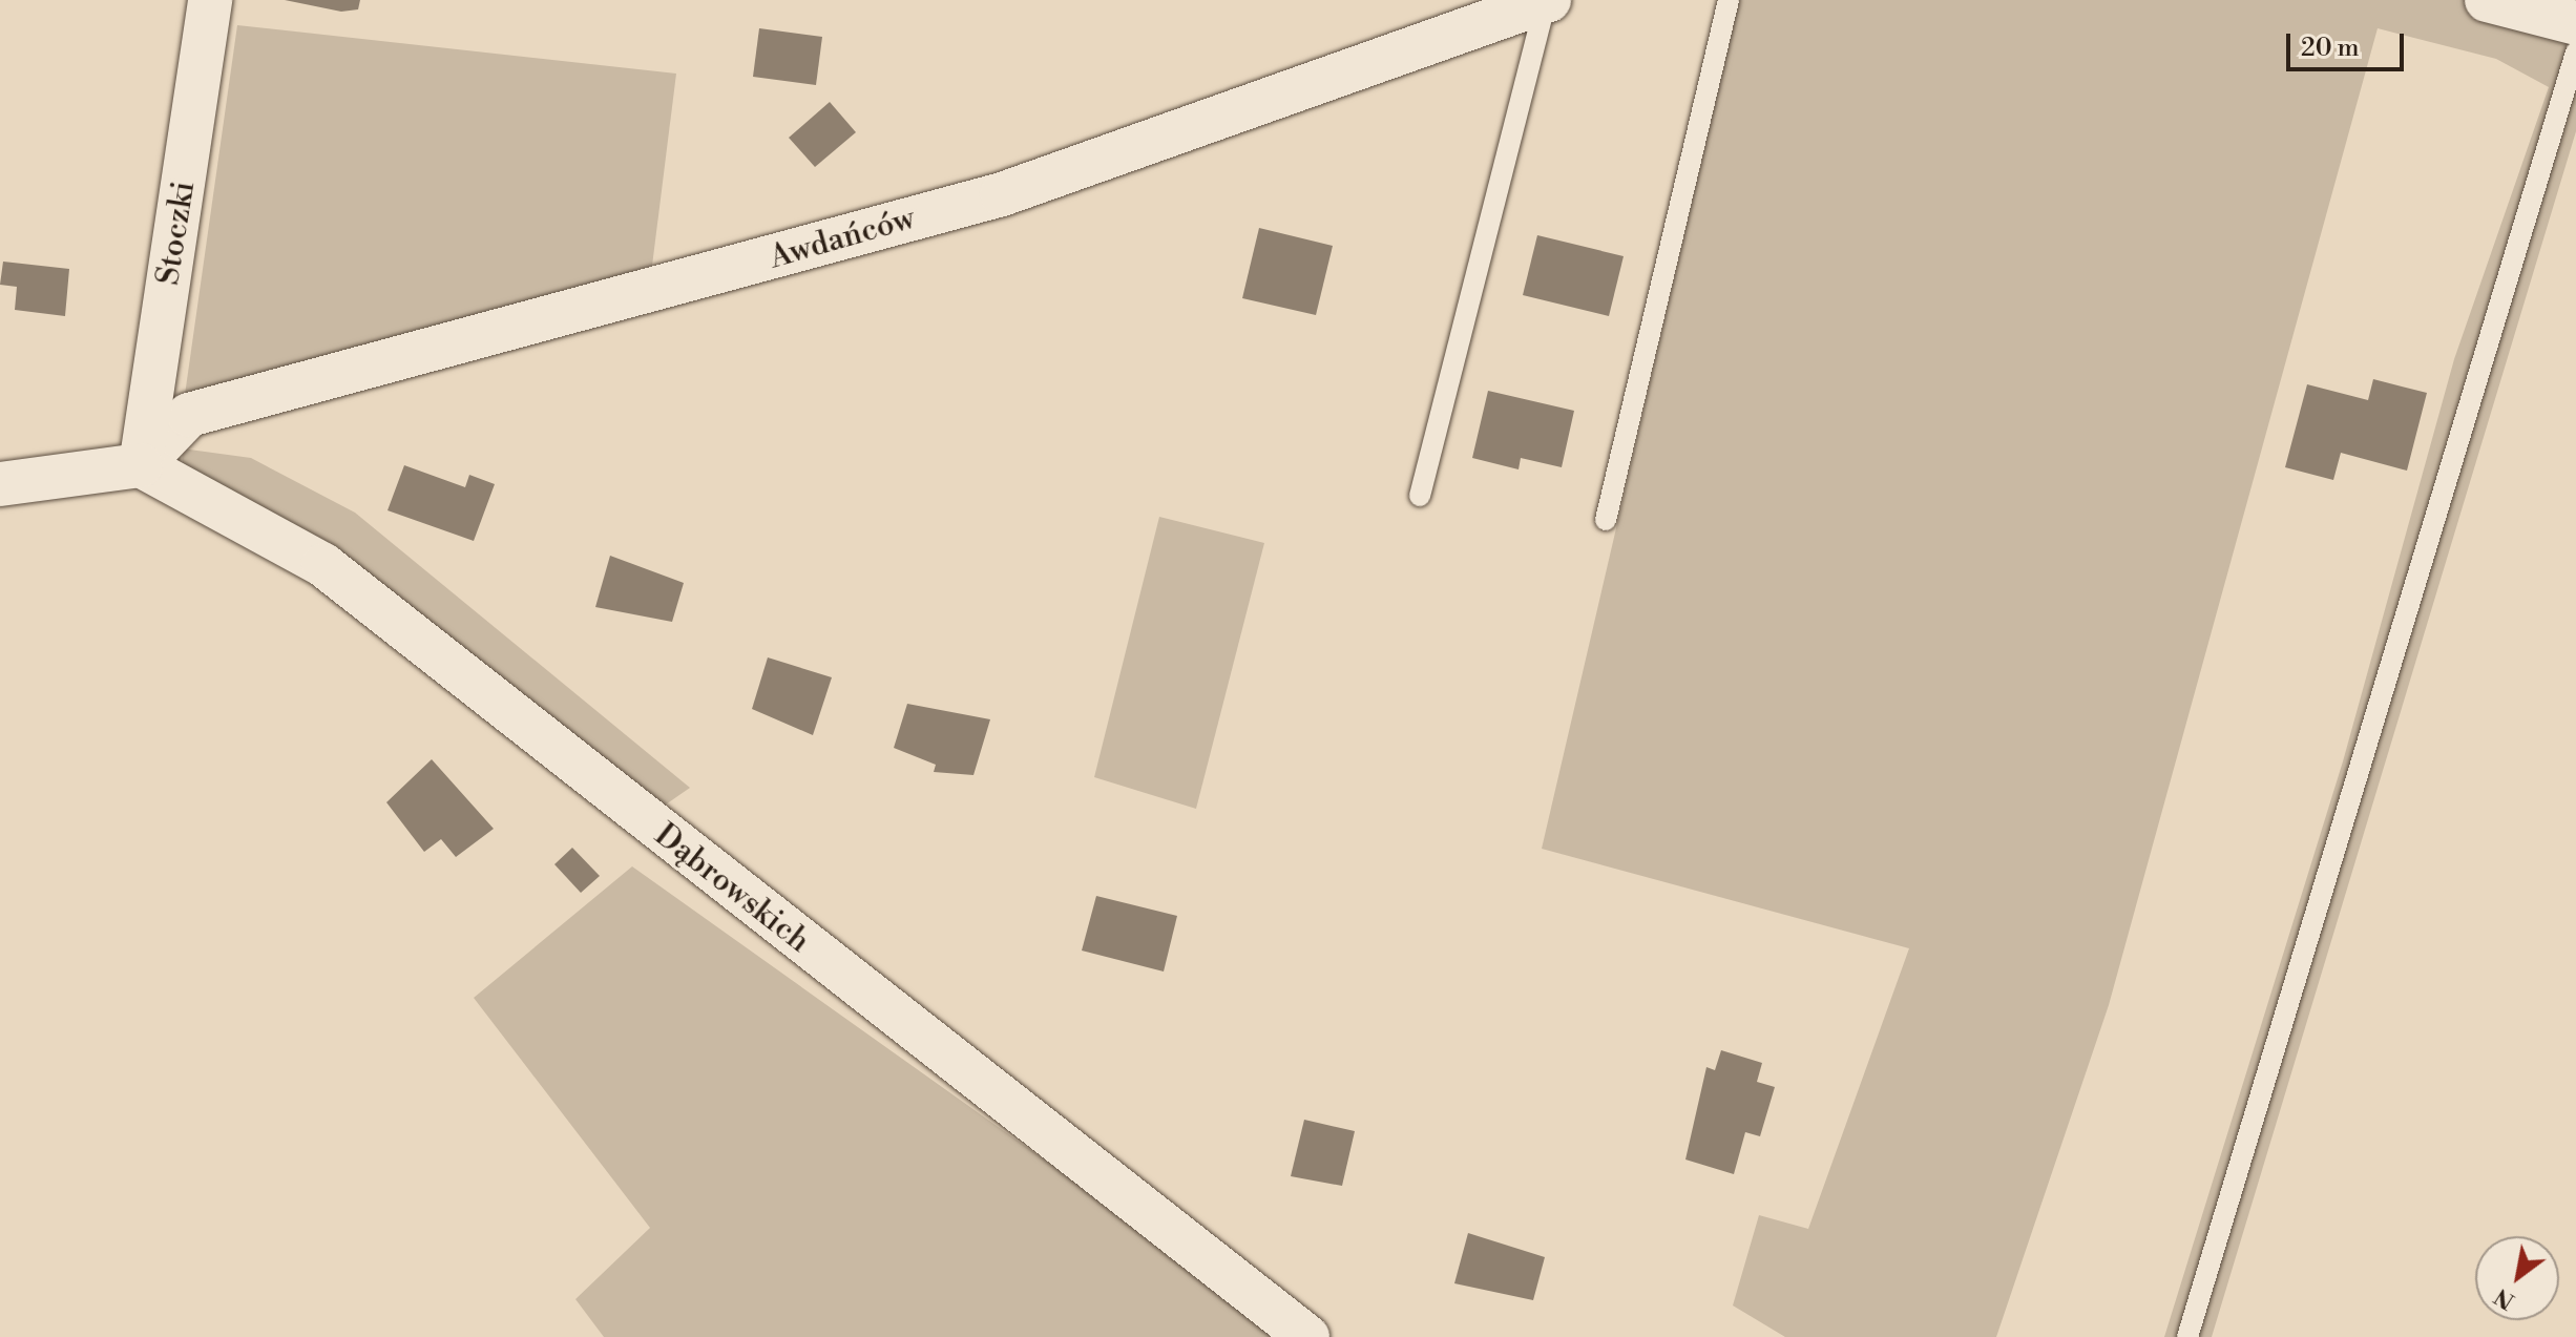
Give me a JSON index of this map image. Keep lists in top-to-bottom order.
{
  "streets": {
    "street": ["Stoczki", "Awdańców", "Dąbrowskich"]
  },
  "crossings": [
    ["Stoczki", "Awdańców"],
    ["Stoczki", "Dąbrowskich"],
    ["Awdańców", "Dąbrowskich"]
  ],
  "scale_bar": "20 m",
  "north": "bottom left"
}
